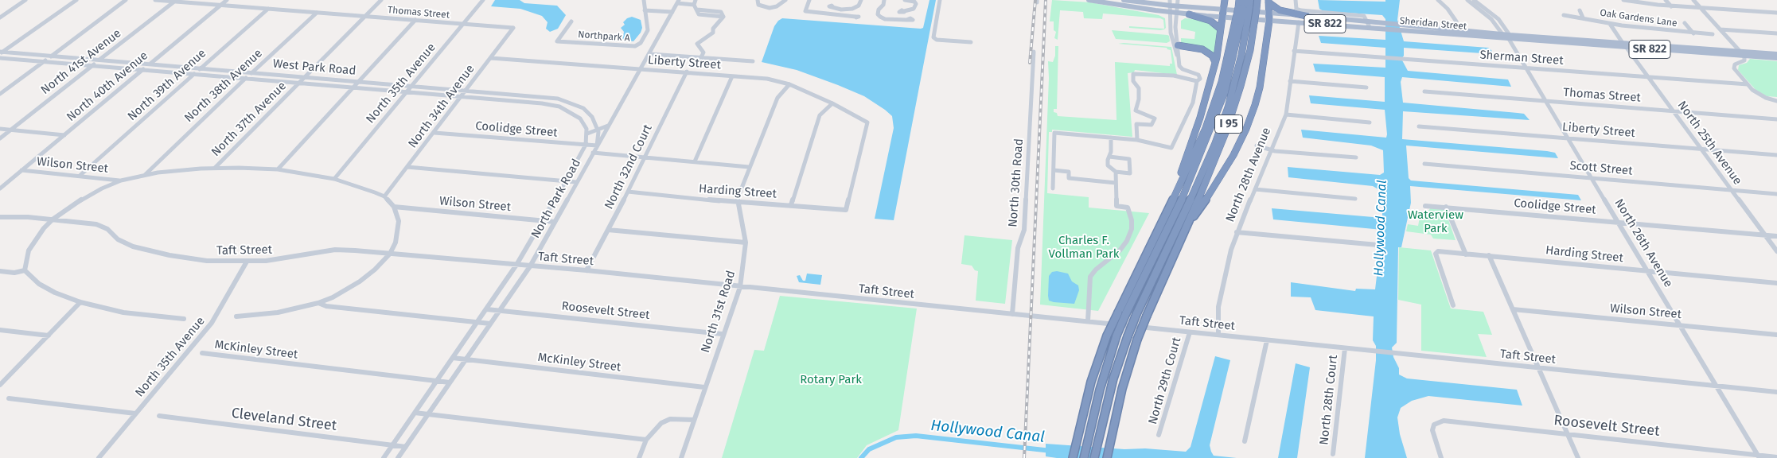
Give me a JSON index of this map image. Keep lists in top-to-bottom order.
{
  "streets": {
    "highway": ["I 95"],
    "main road": ["SR 822", "Sheridan Street"],
    "street": [
      "Thomas Street",
      "Oak Gardens Lane",
      "Northpark A",
      "Sherman Street",
      "North 41st Avenue",
      "Liberty Street",
      "West Park Road",
      "North 35th Avenue",
      "North 39th Avenue",
      "North 38th Avenue",
      "North 40th Avenue",
      "North 34th Avenue",
      "North 37th Avenue",
      "Coolidge Street",
      "North 25th Avenue",
      "Wilson Street",
      "North 32nd Court",
      "Scott Street",
      "North 28th Avenue",
      "North 30th Road",
      "Harding Street",
      "North Park Road",
      "North 26th Avenue",
      "Taft Street",
      "Roosevelt Street",
      "North 31st Road",
      "McKinley Street",
      "North 29th Court",
      "North 28th Court",
      "Cleveland Street"
    ]
  },
  "crossings": [
    ["Thomas Street", "North 41st Avenue"],
    ["Thomas Street", "North 35th Avenue"],
    ["Thomas Street", "North 39th Avenue"],
    ["Thomas Street", "North 38th Avenue"],
    ["Thomas Street", "North 40th Avenue"],
    ["Thomas Street", "North 34th Avenue"],
    ["Thomas Street", "North 37th Avenue"],
    ["Thomas Street", "North 25th Avenue"],
    ["Thomas Street", "North 26th Avenue"],
    ["Oak Gardens Lane", "North 25th Avenue"],
    ["SR 822", "Sheridan Street"],
    ["SR 822", "North 25th Avenue"],
    ["Sheridan Street", "North 25th Avenue"],
    ["Sheridan Street", "North 28th Avenue"],
    ["Sheridan Street", "North 26th Avenue"],
    ["Sherman Street", "North 25th Avenue"],
    ["Sherman Street", "North 28th Avenue"],
    ["Sherman Street", "North 26th Avenue"],
    ["North 41st Avenue", "West Park Road"],
    ["Liberty Street", "North 34th Avenue"],
    ["Liberty Street", "North 25th Avenue"],
    ["Liberty Street", "North 32nd Court"],
    ["Liberty Street", "Harding Street"],
    ["Liberty Street", "North Park Road"],
    ["Liberty Street", "North 26th Avenue"],
    ["Liberty Street", "North 31st Road"],
    ["West Park Road", "North 35th Avenue"],
    ["West Park Road", "North 39th Avenue"],
    ["West Park Road", "North 38th Avenue"],
    ["West Park Road", "North 40th Avenue"],
    ["West Park Road", "North 34th Avenue"],
    ["West Park Road", "North 37th Avenue"],
    ["North 35th Avenue", "Taft Street"],
    ["North 39th Avenue", "Wilson Street"],
    ["North 40th Avenue", "Wilson Street"],
    ["North 34th Avenue", "Coolidge Street"],
    ["Coolidge Street", "North 25th Avenue"],
    ["Coolidge Street", "North Park Road"],
    ["Coolidge Street", "North 26th Avenue"],
    ["North 25th Avenue", "Scott Street"],
    ["Wilson Street", "North Park Road"],
    ["Wilson Street", "North 26th Avenue"],
    ["North 32nd Court", "Harding Street"],
    ["North 32nd Court", "Taft Street"],
    ["Scott Street", "North 26th Avenue"],
    ["North 28th Avenue", "Taft Street"],
    ["North 30th Road", "Taft Street"],
    ["Harding Street", "North 26th Avenue"],
    ["Harding Street", "North 31st Road"],
    ["North Park Road", "Taft Street"],
    ["North Park Road", "Roosevelt Street"],
    ["North Park Road", "McKinley Street"],
    ["North Park Road", "Cleveland Street"],
    ["North 26th Avenue", "Taft Street"],
    ["North 26th Avenue", "Roosevelt Street"],
    ["Taft Street", "North 31st Road"],
    ["Taft Street", "North 29th Court"],
    ["Taft Street", "North 28th Court"],
    ["Roosevelt Street", "North 31st Road"],
    ["North 31st Road", "McKinley Street"]
  ],
  "water": ["Hollywood Canal"],
  "parks": ["Waterview Park", "Charles F. Vollman Park", "Rotary Park"]
}
